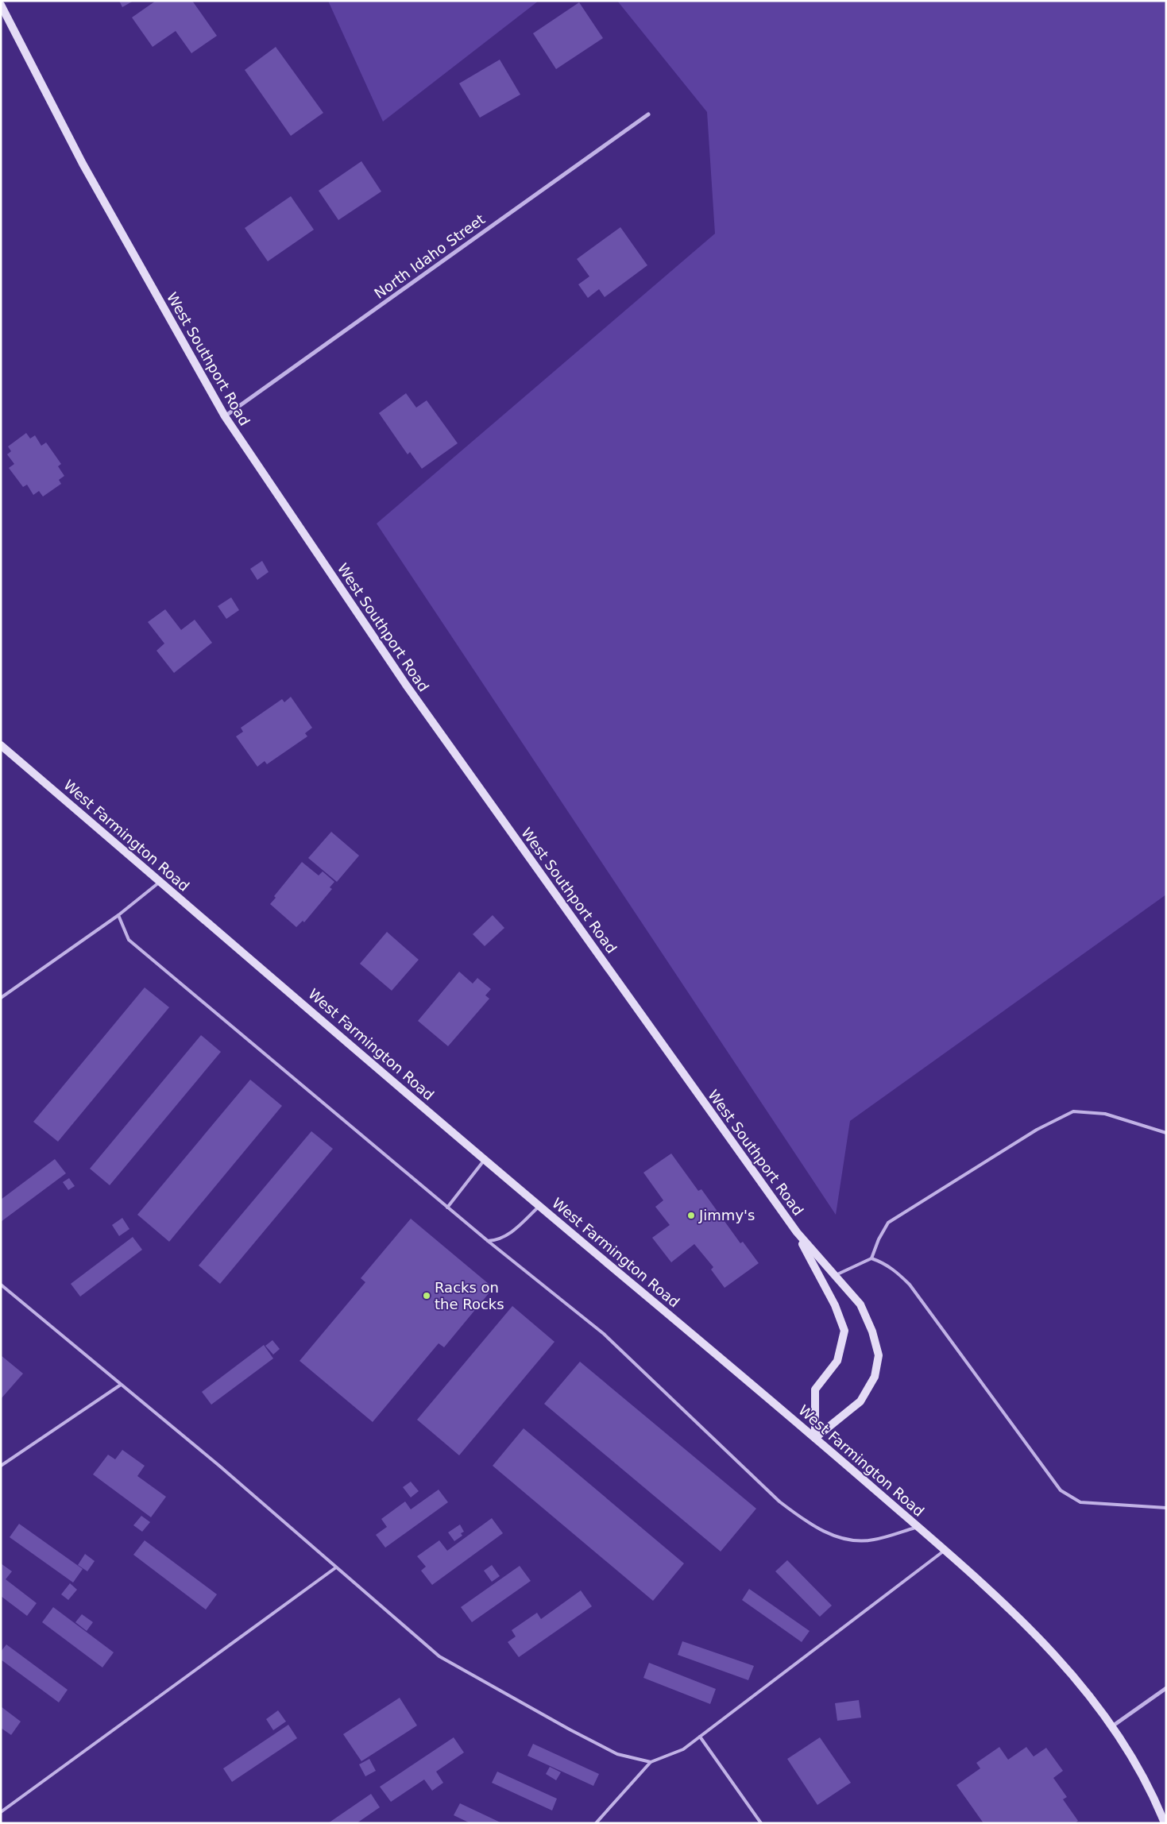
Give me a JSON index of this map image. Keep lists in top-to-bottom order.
{
  "streets": {
    "main road": ["West Southport Road", "West Farmington Road"],
    "street": ["North Idaho Street"]
  },
  "crossings": [
    ["North Idaho Street", "West Southport Road"],
    ["West Southport Road", "West Farmington Road"]
  ],
  "places": ["Jimmy's", "Racks on the Rocks"]
}
